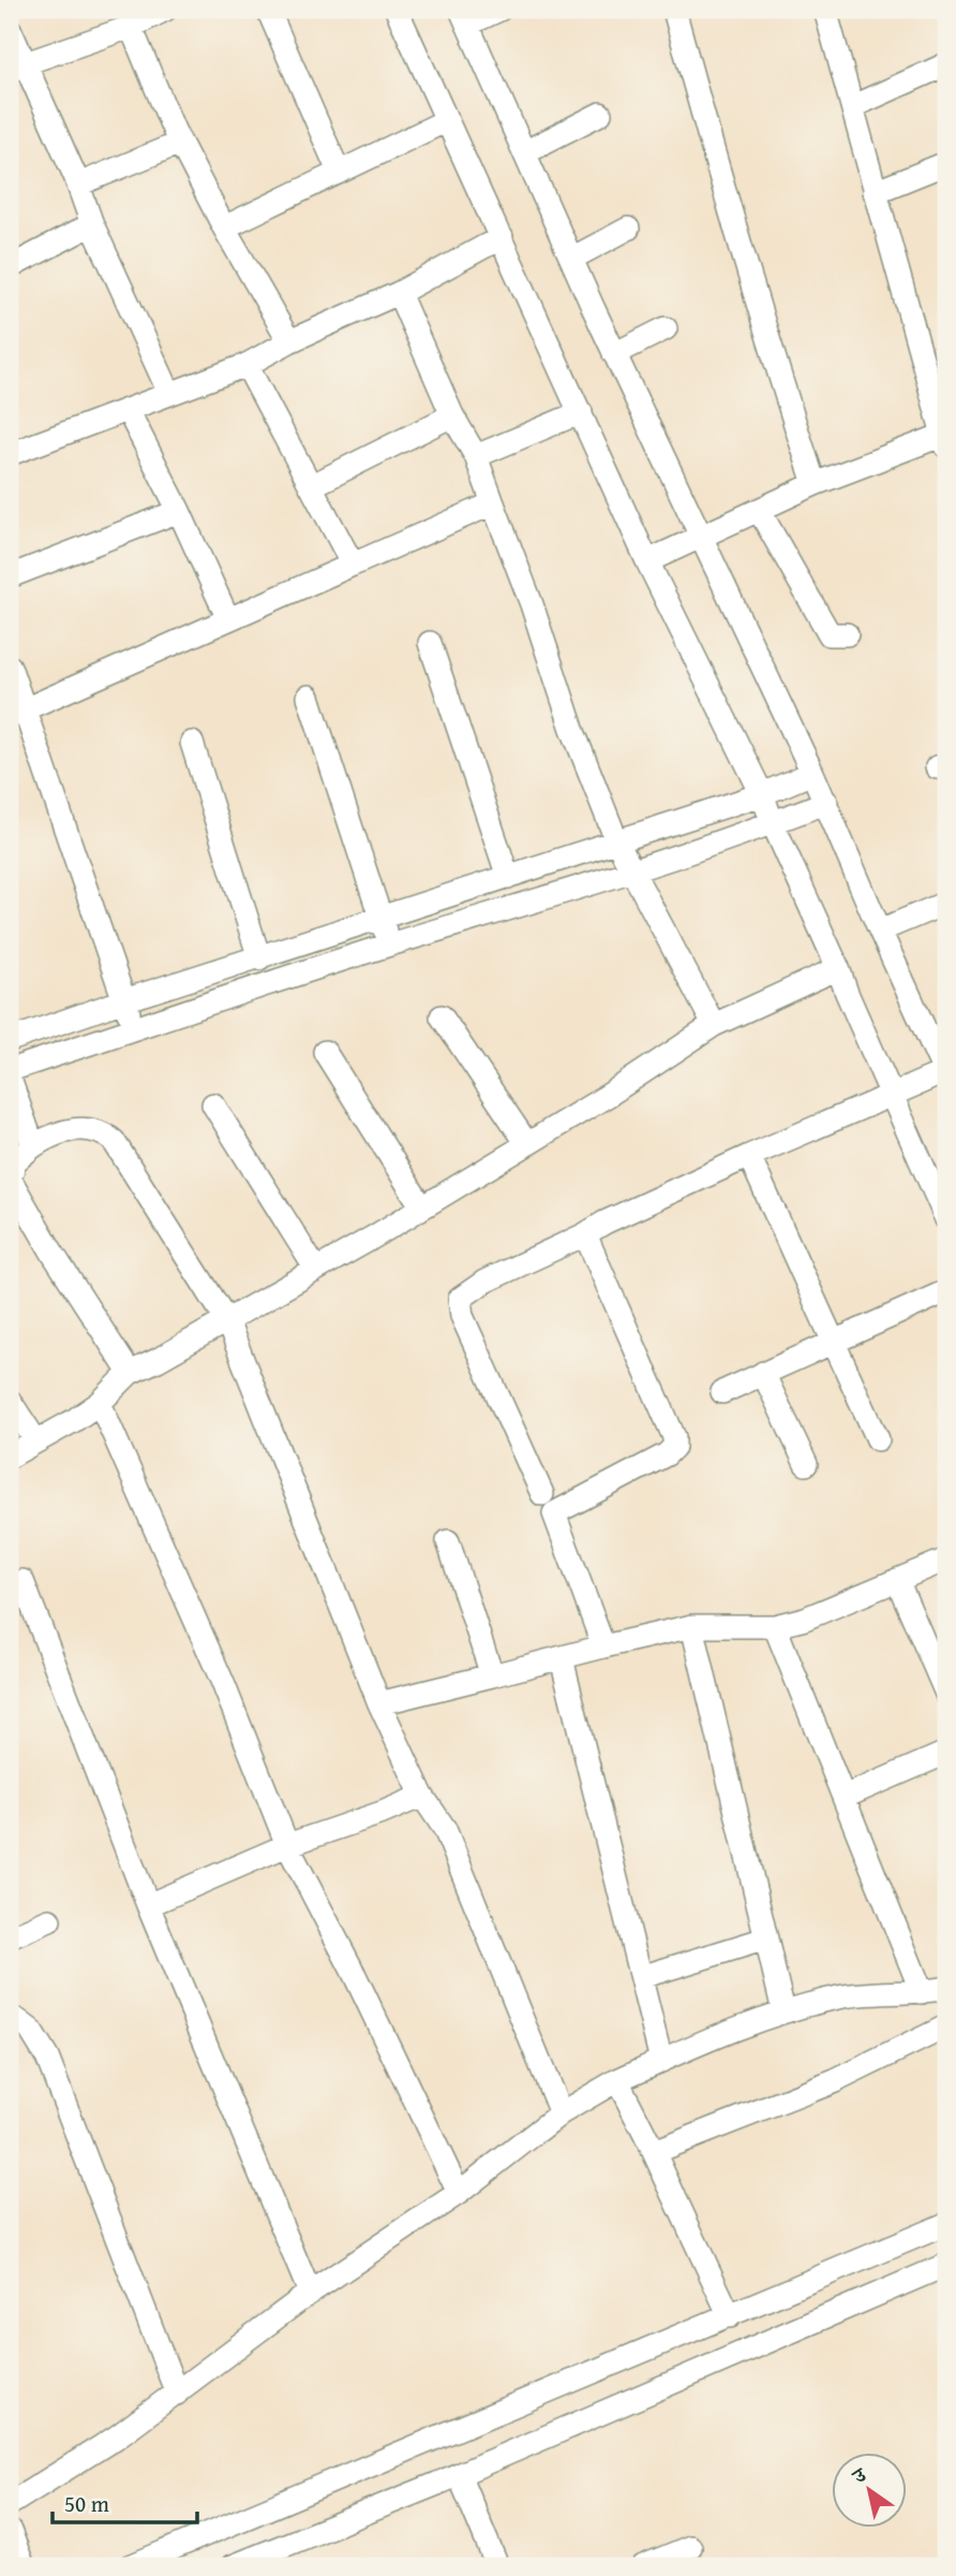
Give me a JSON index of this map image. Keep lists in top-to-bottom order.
{
  "scale_bar": "50 m",
  "north": "top left"
}
